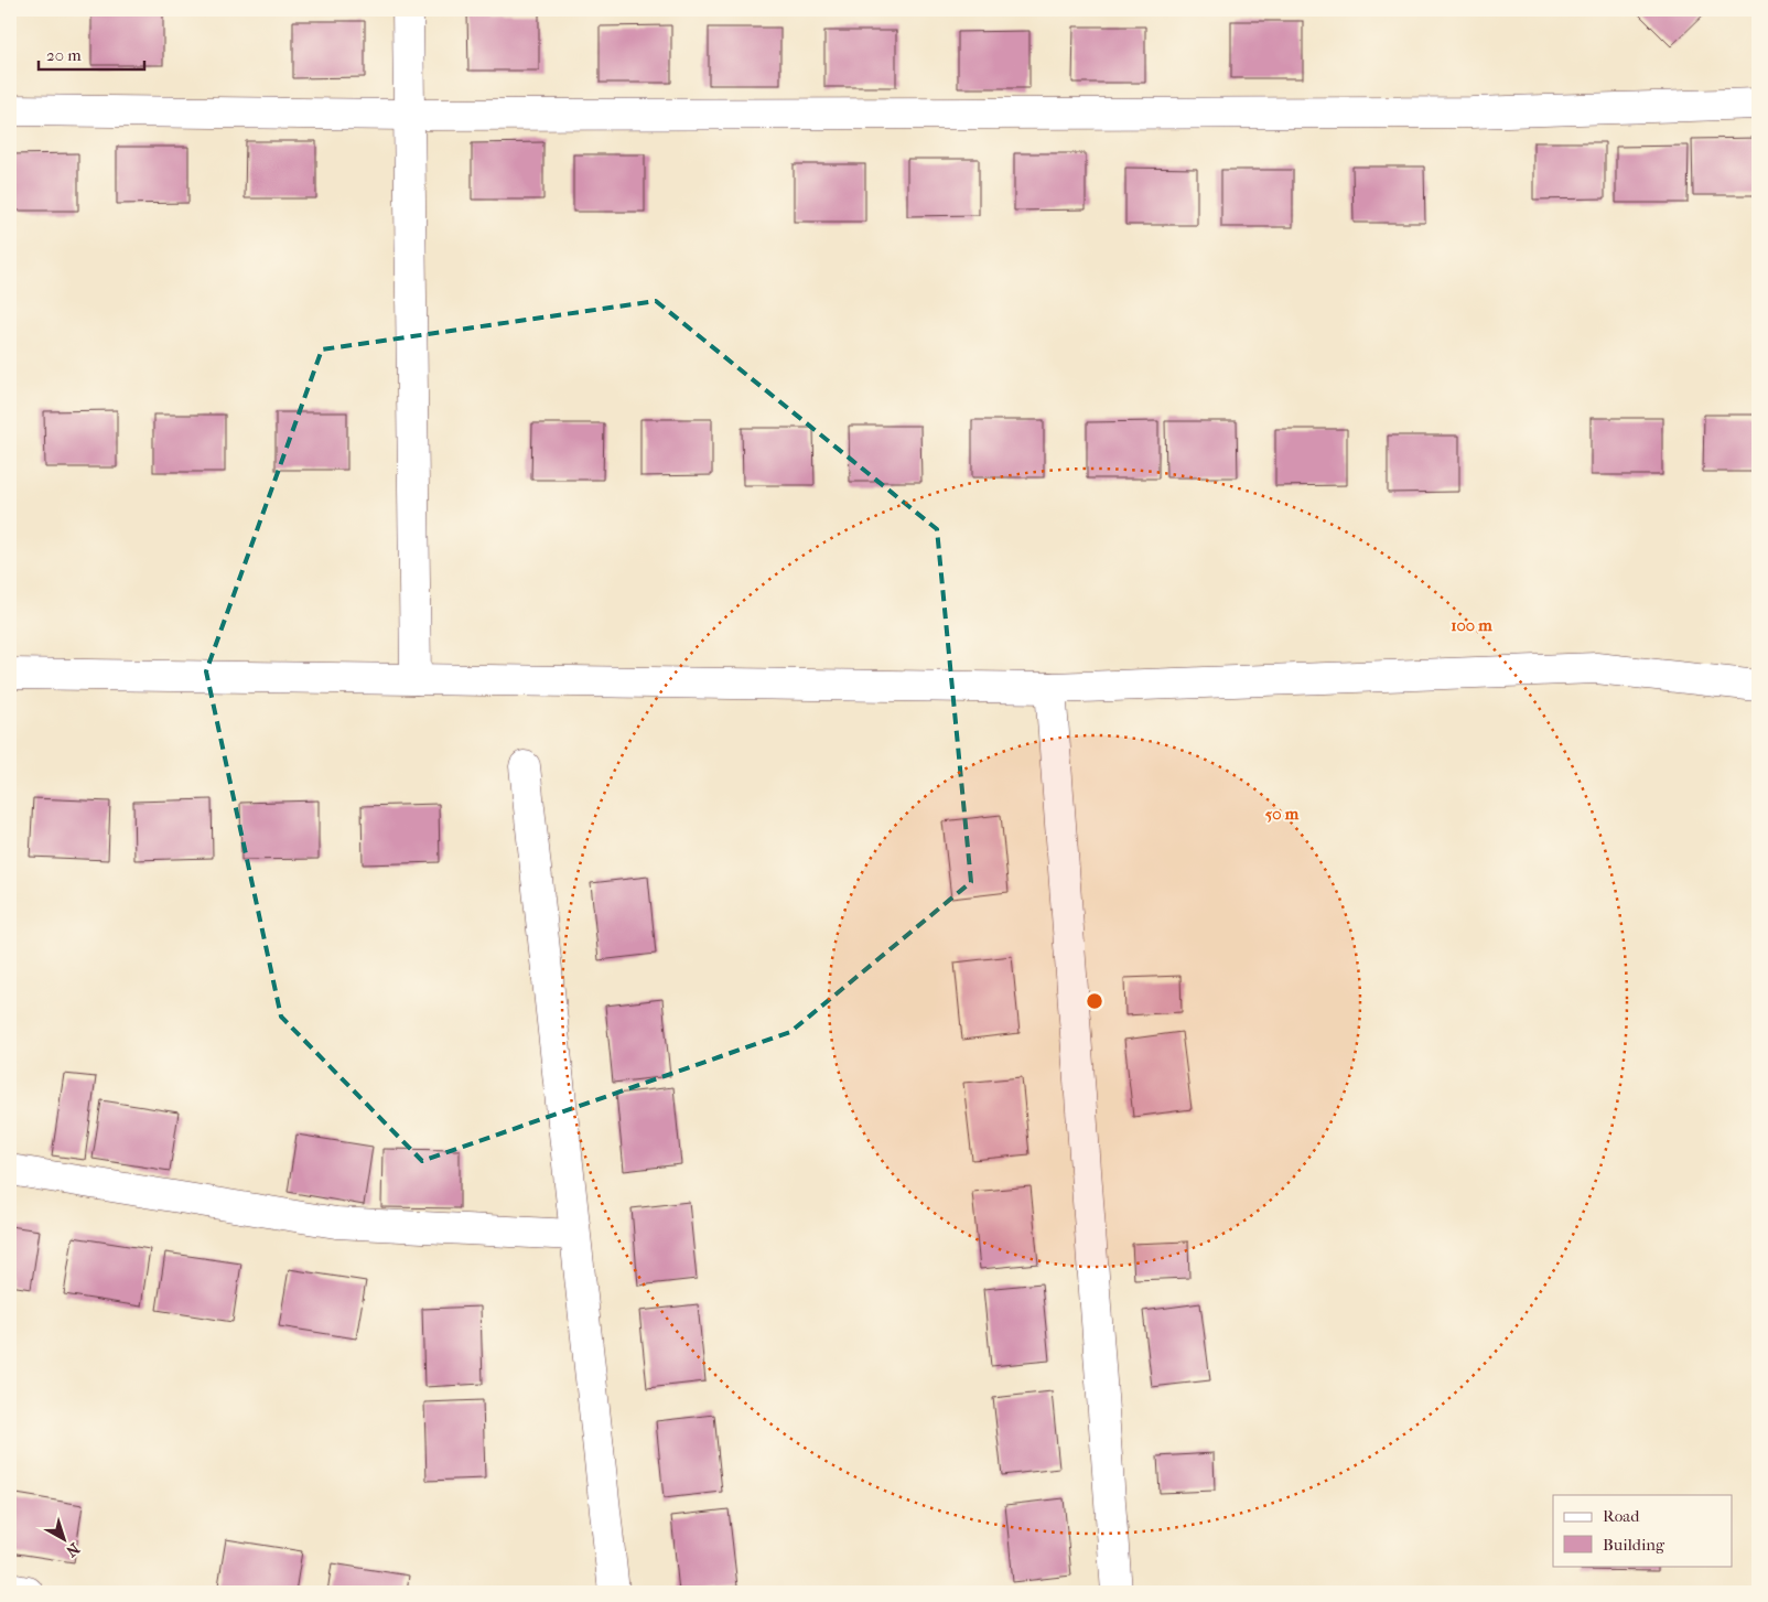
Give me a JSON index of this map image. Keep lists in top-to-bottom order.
{
  "legend": ["Road", "Building"],
  "scale_bar": "20 m",
  "north": "bottom right",
  "rings": ["100 m", "50 m"]
}
